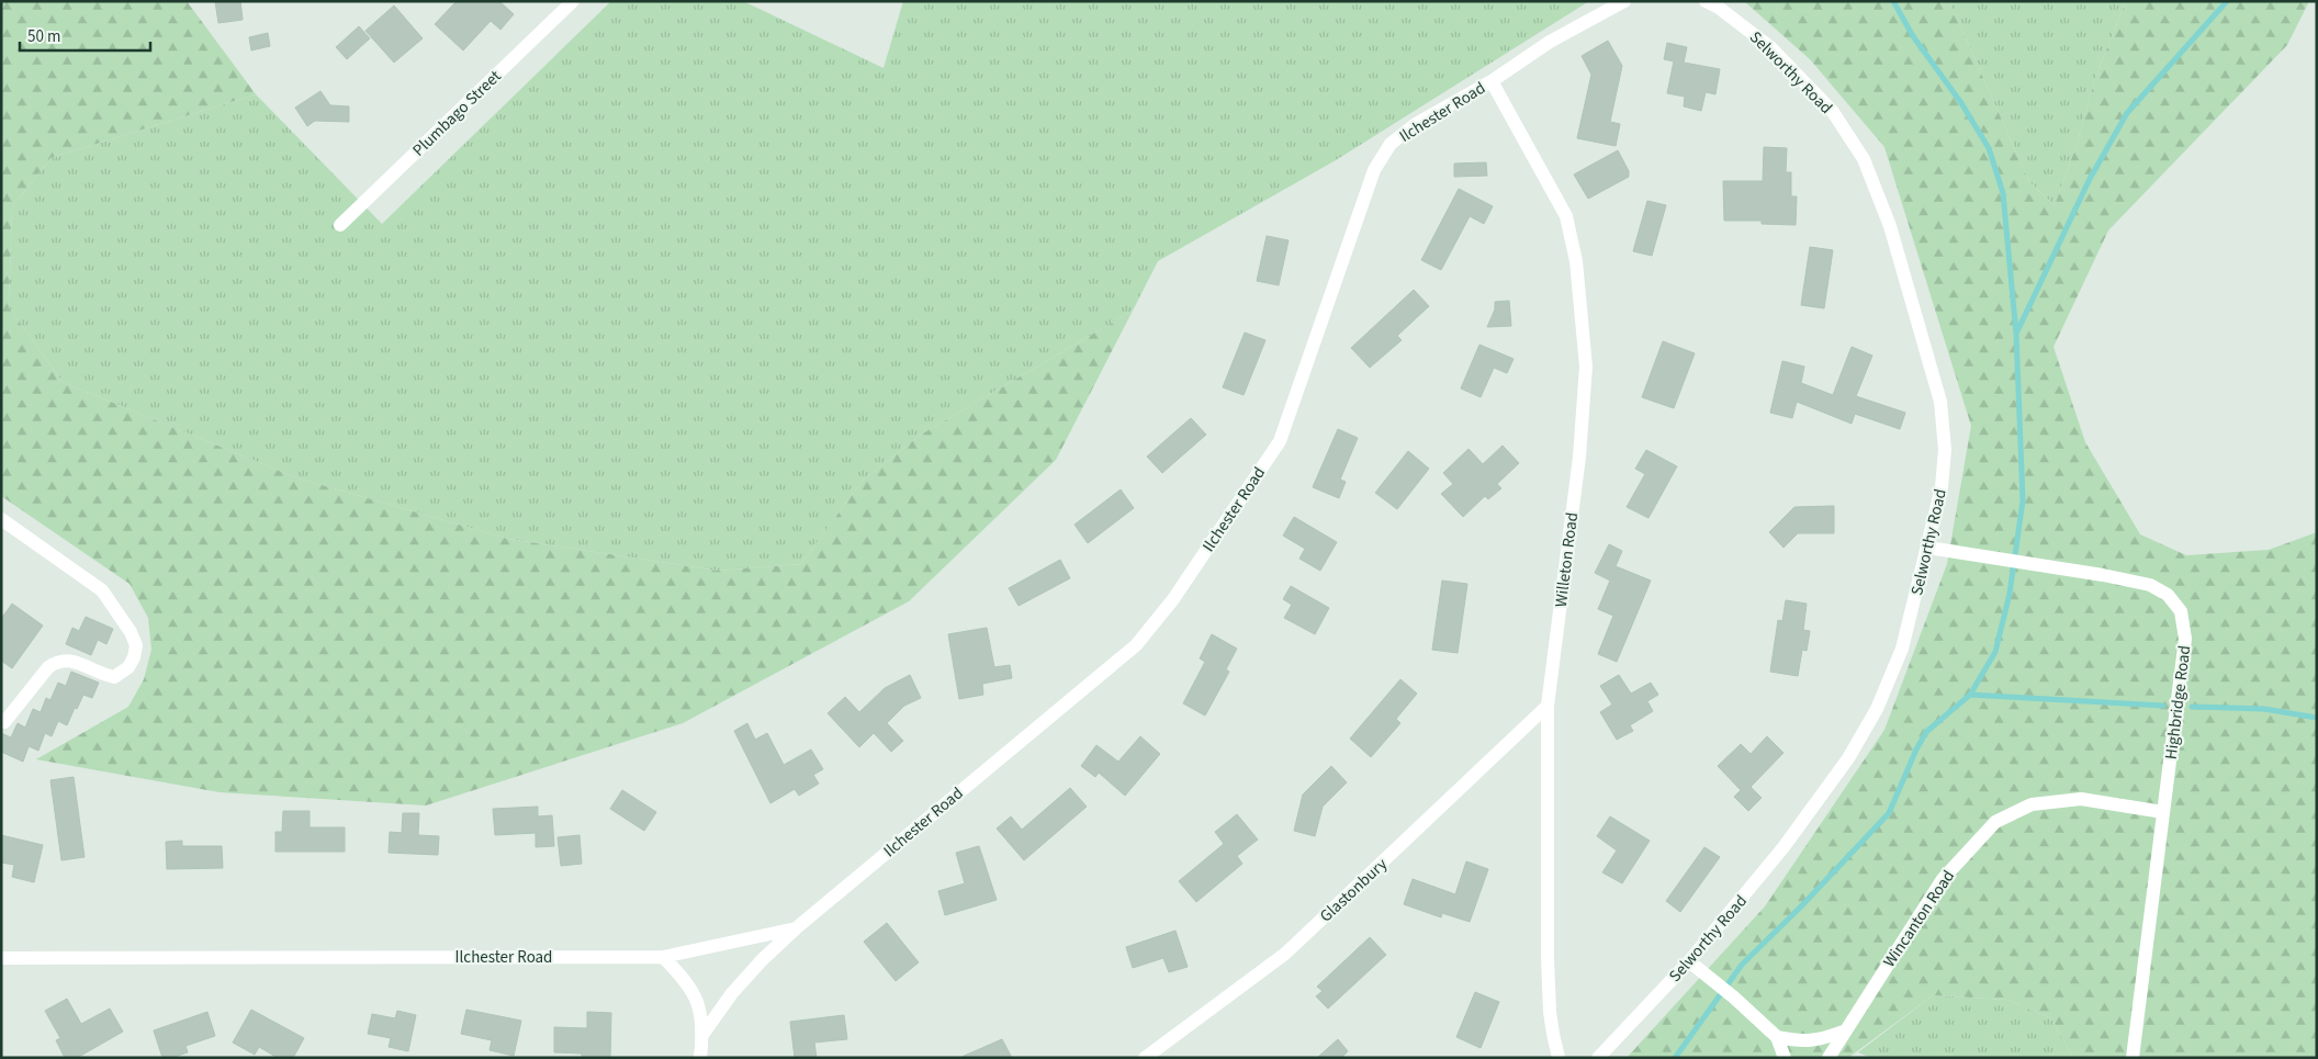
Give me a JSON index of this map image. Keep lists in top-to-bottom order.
{
  "streets": {
    "street": [
      "Selworthy Road",
      "Ilchester Road",
      "Plumbago Street",
      "Willeton Road",
      "Highbridge Road",
      "Glastonbury",
      "Wincanton Road"
    ]
  },
  "crossings": [
    ["Selworthy Road", "Highbridge Road"],
    ["Ilchester Road", "Willeton Road"],
    ["Willeton Road", "Glastonbury"],
    ["Highbridge Road", "Wincanton Road"]
  ],
  "scale_bar": "50 m"
}
